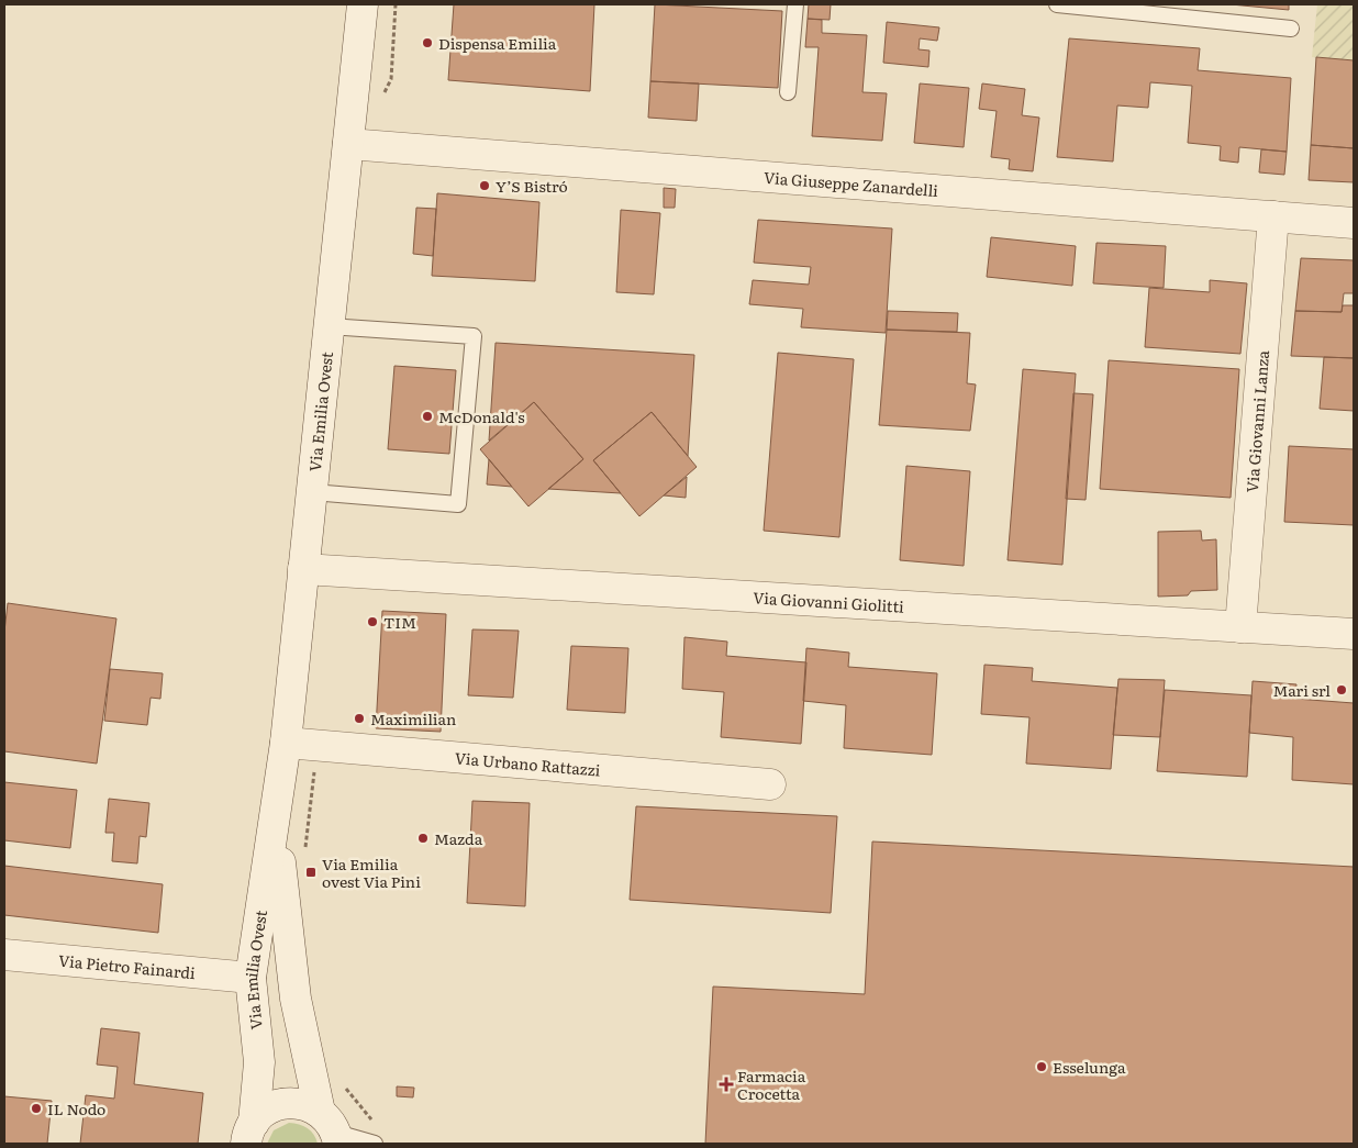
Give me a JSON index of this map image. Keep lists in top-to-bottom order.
{
  "streets": {
    "street": [
      "Via Giuseppe Zanardelli",
      "Via Emilia Ovest",
      "Via Giovanni Lanza",
      "Via Giovanni Giolitti",
      "Via Urbano Rattazzi",
      "Via Pietro Fainardi"
    ]
  },
  "crossings": [
    ["Via Giuseppe Zanardelli", "Via Emilia Ovest"],
    ["Via Giuseppe Zanardelli", "Via Giovanni Lanza"],
    ["Via Emilia Ovest", "Via Giovanni Giolitti"],
    ["Via Emilia Ovest", "Via Urbano Rattazzi"],
    ["Via Emilia Ovest", "Via Pietro Fainardi"],
    ["Via Giovanni Lanza", "Via Giovanni Giolitti"]
  ],
  "places": {
    "other": [
      "Dispensa Emilia",
      "Y’S Bistró",
      "McDonald's",
      "TIM",
      "Mari srl",
      "Maximilian",
      "Mazda",
      "Esselunga",
      "IL Nodo"
    ],
    "transit": ["Via Emilia ovest Via Pini"],
    "health": ["Farmacia Crocetta"]
  }
}
